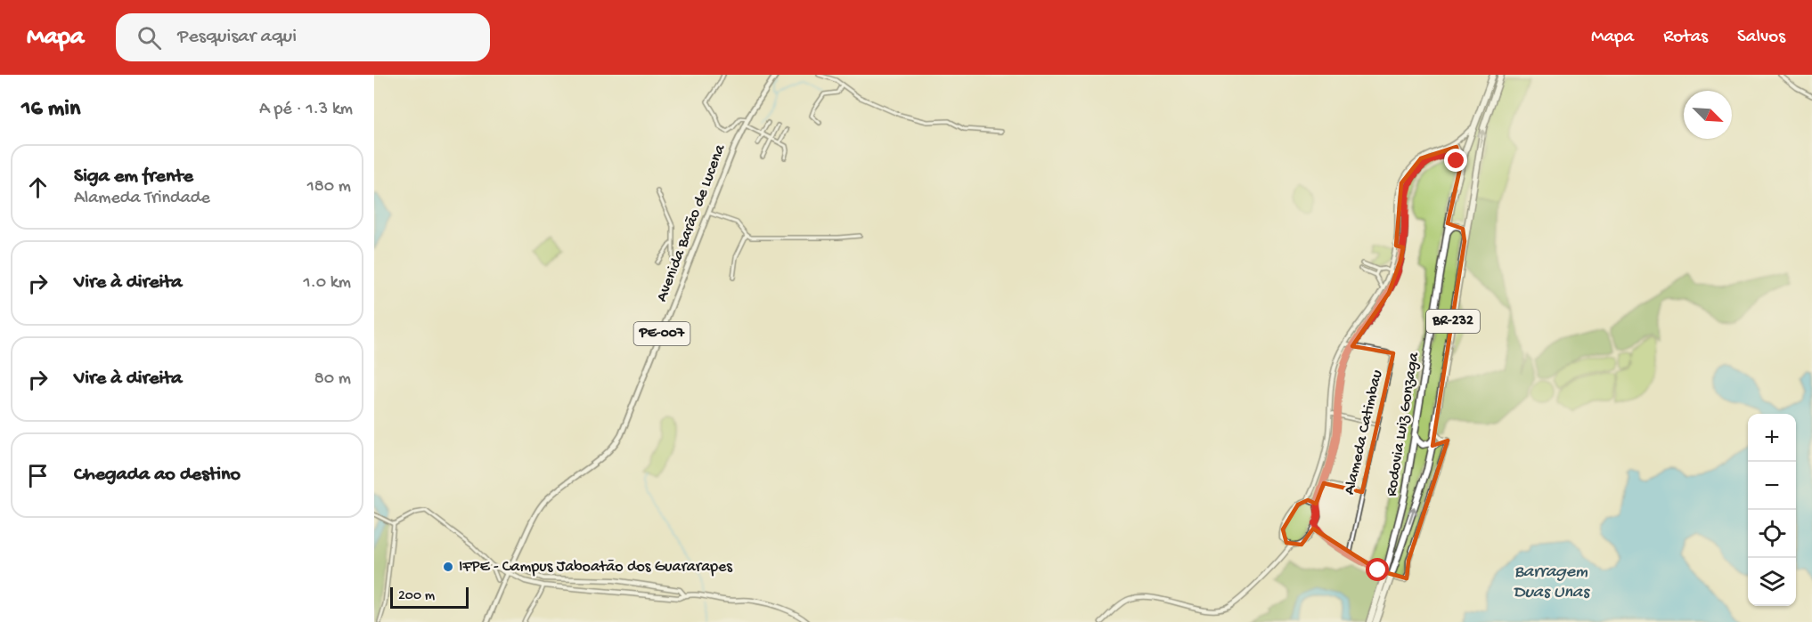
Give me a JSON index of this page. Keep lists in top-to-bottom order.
{
  "streets": {
    "highway": ["BR-232", "Rodovia Luiz Gonzaga"],
    "main road": ["Avenida Barão de Lucena", "PE-007"],
    "street": ["Alameda Catimbau"]
  },
  "water": ["Barragem Duas Unas"],
  "places": ["IFPE - Campus Jaboatão dos Guararapes"],
  "scale_bar": "200 m",
  "north": "bottom right",
  "page": {
    "header": "Mapa",
    "search": "Pesquisar aqui",
    "nav": ["Mapa", "Rotas", "Salvos"],
    "heading": ["16 min", "A pé · 1.3 km"],
    "list": [
      ["Siga em frente", "Alameda Trindade", "180 m"],
      ["Vire à direita", "1.0 km"],
      ["Vire à direita", "80 m"],
      "Chegada ao destino"
    ],
    "map_buttons": ["+", "−"],
    "scale": "200 m"
  }
}
